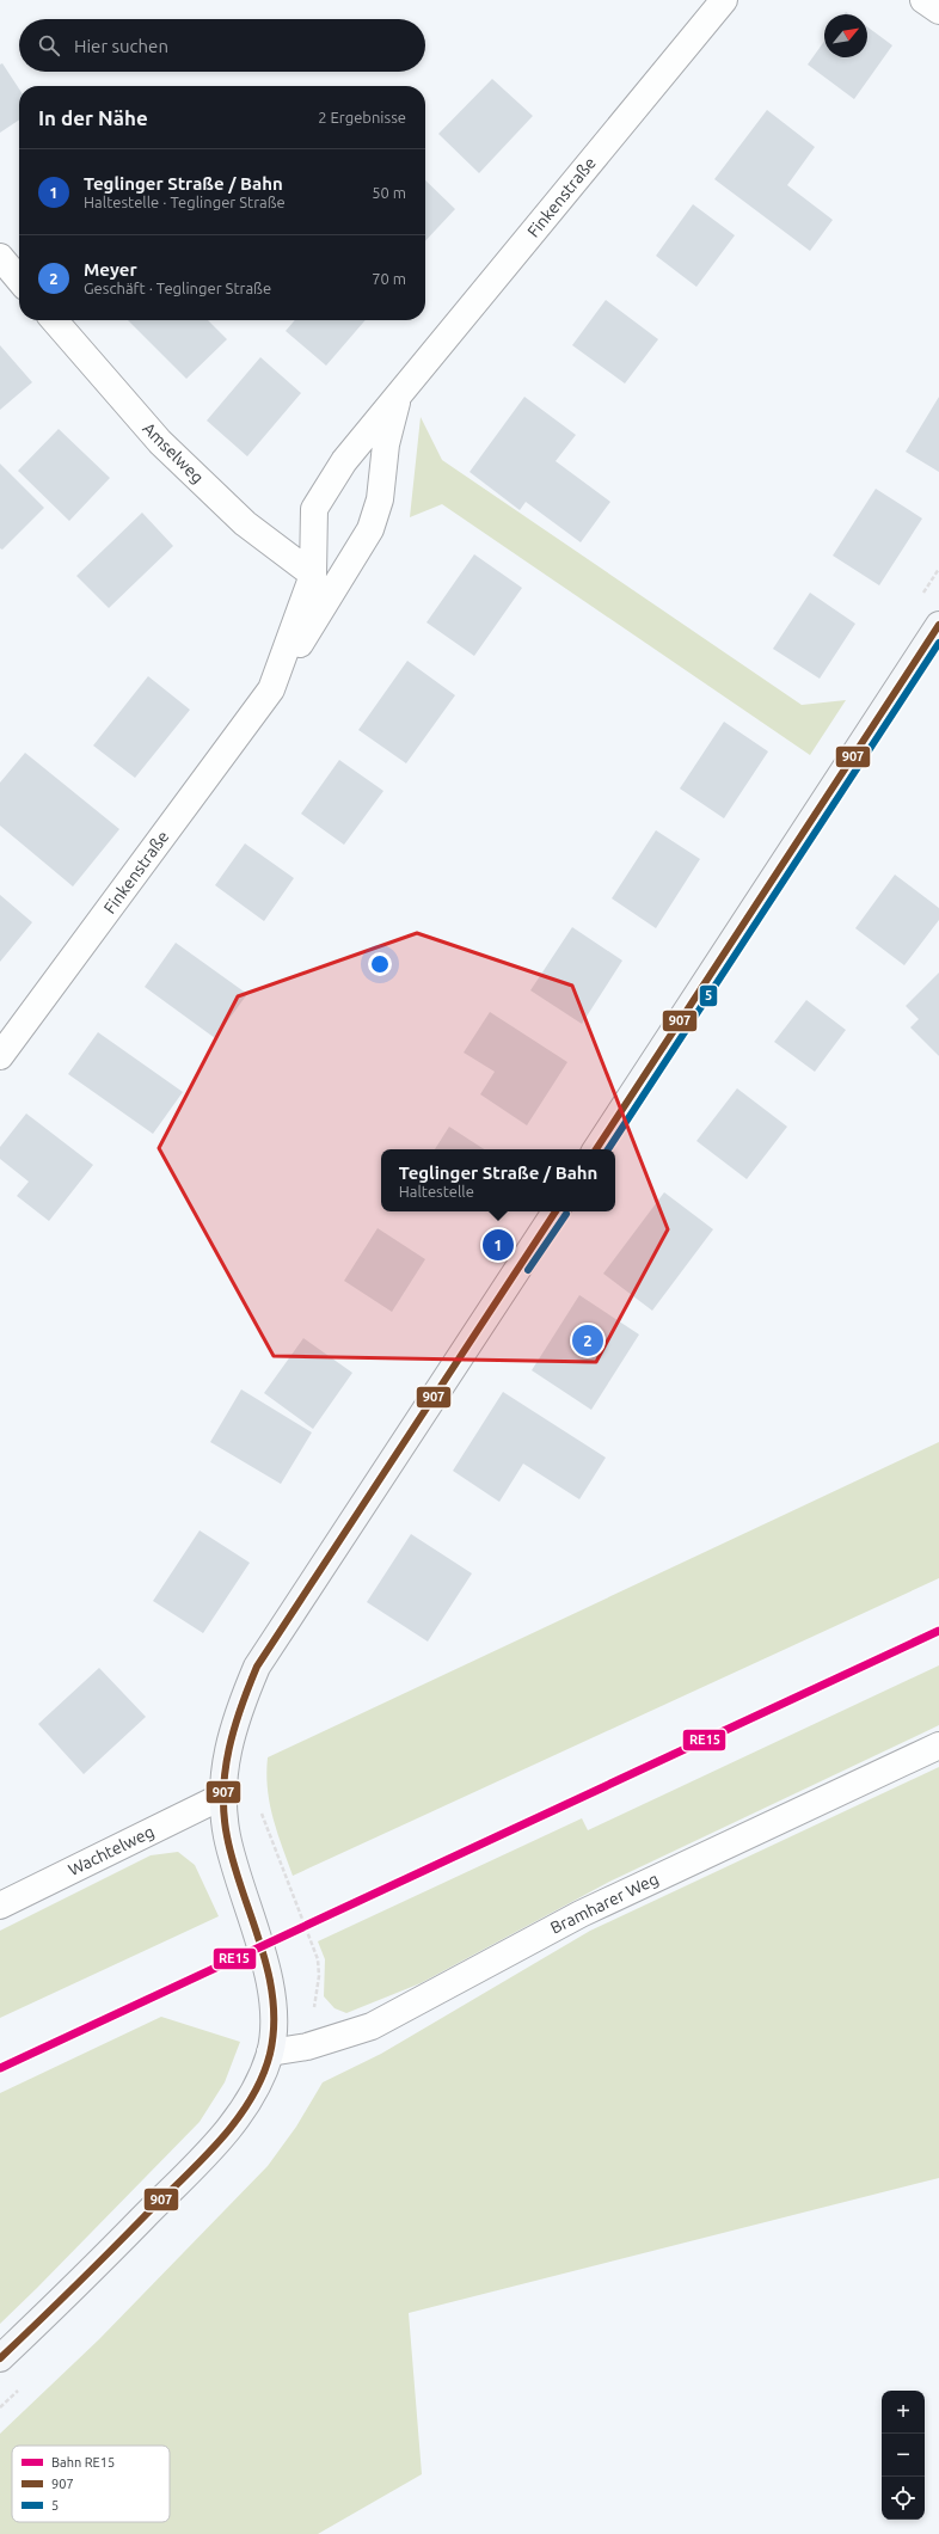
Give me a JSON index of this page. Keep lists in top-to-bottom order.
{
  "streets": {
    "street": [
      "Finkenstraße",
      "Amselweg",
      "Wachtelweg",
      "Bramharer Weg"
    ]
  },
  "crossings": [
    ["Finkenstraße", "Amselweg"]
  ],
  "lines": ["transit line 907", "transit line 5", "rail line RE15"],
  "legend": ["Bahn RE15", "907", "5"],
  "north": "top right",
  "page": {
    "search": "Hier suchen",
    "heading": ["In der Nähe", "2 Ergebnisse"],
    "list": [
      {
        "mark": "1",
        "name": "Teglinger Straße / Bahn",
        "note": "Haltestelle · Teglinger Straße",
        "value": "50 m"
      },
      {
        "mark": "2",
        "name": "Meyer",
        "note": "Geschäft · Teglinger Straße",
        "value": "70 m"
      }
    ],
    "popup": ["Teglinger Straße / Bahn", "Haltestelle"],
    "pins": ["1", "2"],
    "map_buttons": ["+", "−"]
  }
}
